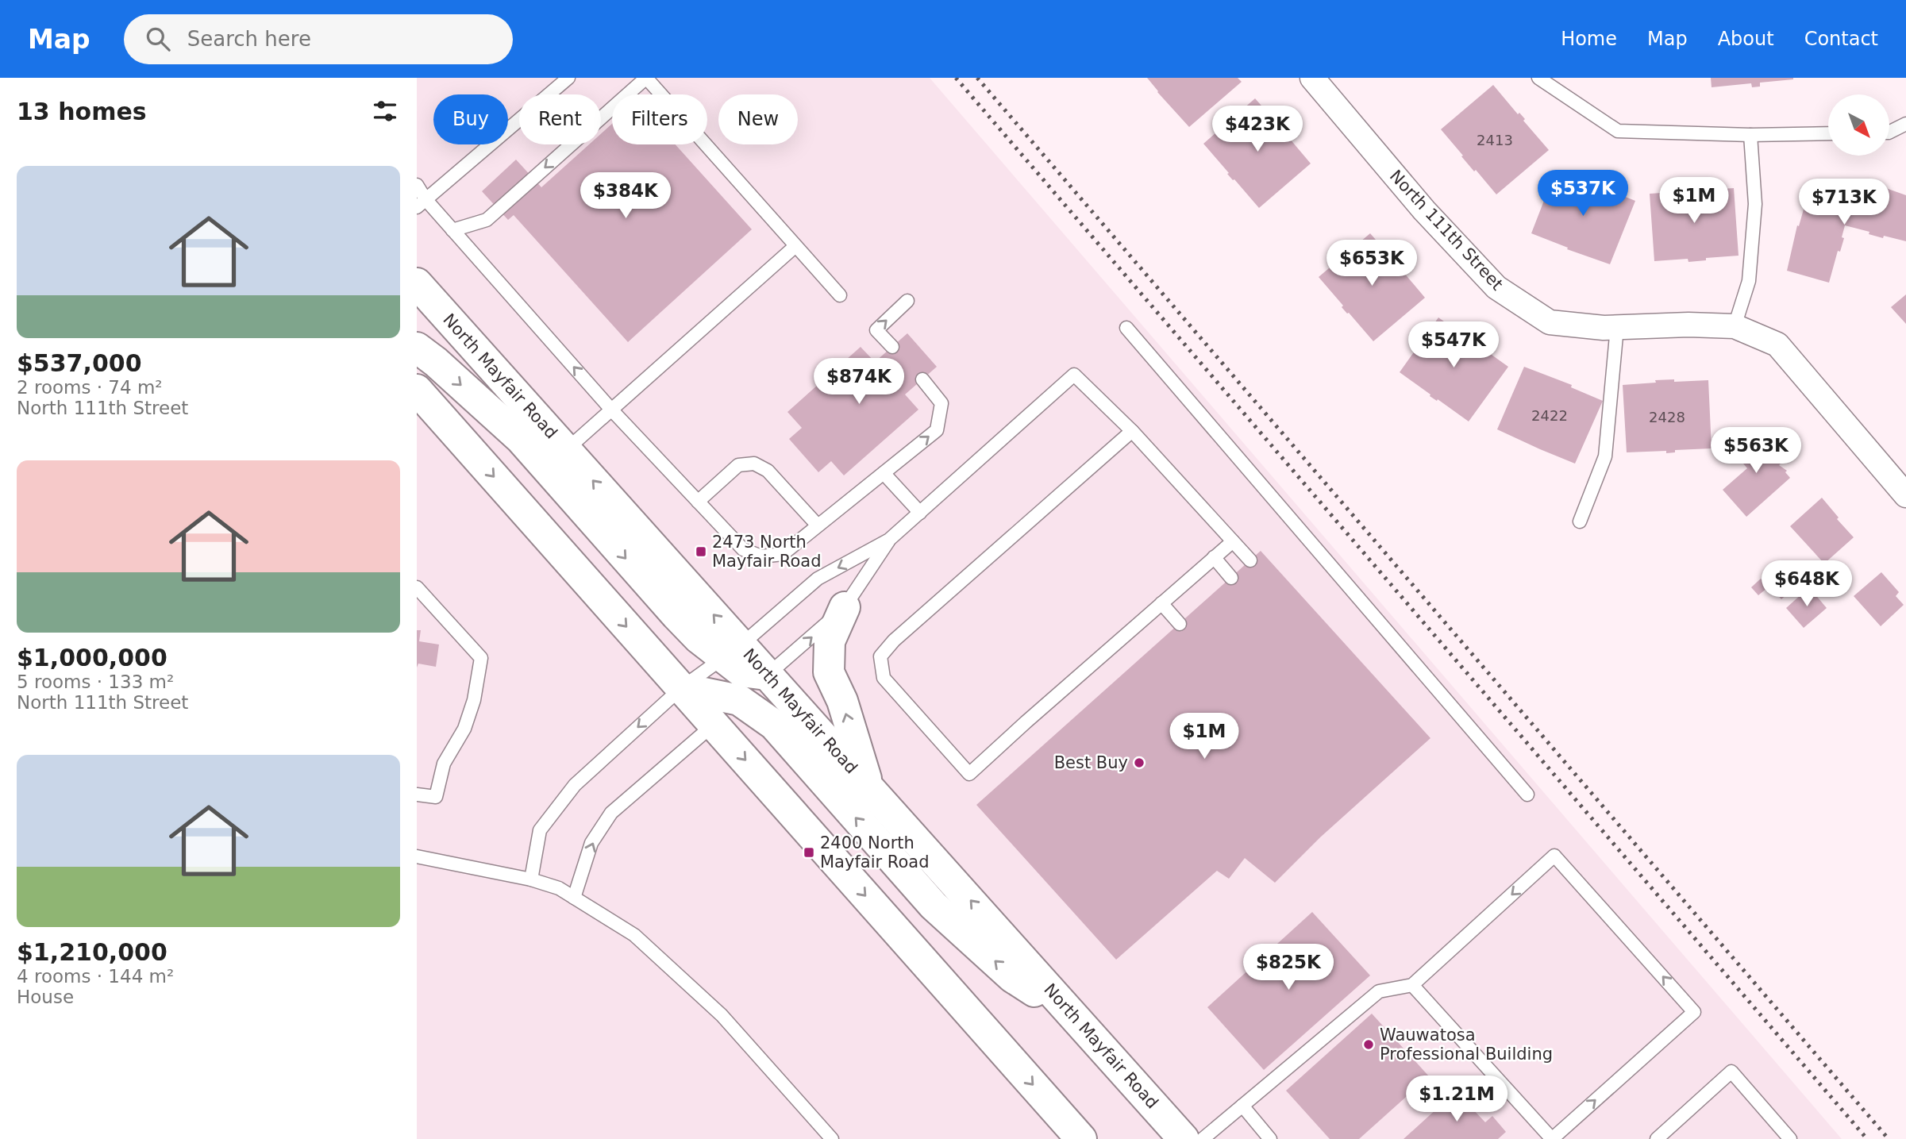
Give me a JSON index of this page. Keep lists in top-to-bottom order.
{
  "streets": {
    "main road": ["North Mayfair Road"],
    "street": ["North 111th Street"]
  },
  "places": {
    "transit": ["2473 North Mayfair Road", "2400 North Mayfair Road"],
    "other": ["Best Buy", "Wauwatosa Professional Building"]
  },
  "house_numbers": ["2413", "2422", "2428"],
  "north": "bottom right",
  "page": {
    "header": "Map",
    "search": "Search here",
    "nav": [
      "Home",
      "Map",
      "About",
      "Contact"
    ],
    "heading": "13 homes",
    "chip": [
      "Buy",
      "Rent",
      "Filters",
      "New"
    ],
    "price": [
      "$423K",
      "$537K",
      "$384K",
      "$1M",
      "$713K",
      "$653K",
      "$547K",
      "$874K",
      "$563K",
      "$648K",
      "$1M",
      "$825K",
      "$1.21M"
    ],
    "list": [
      {
        "name": "$537,000",
        "note": "2 rooms · 74 m² · North 111th Street"
      },
      {
        "name": "$1,000,000",
        "note": "5 rooms · 133 m² · North 111th Street"
      },
      {
        "name": "$1,210,000",
        "note": "4 rooms · 144 m² · House"
      }
    ]
  }
}
